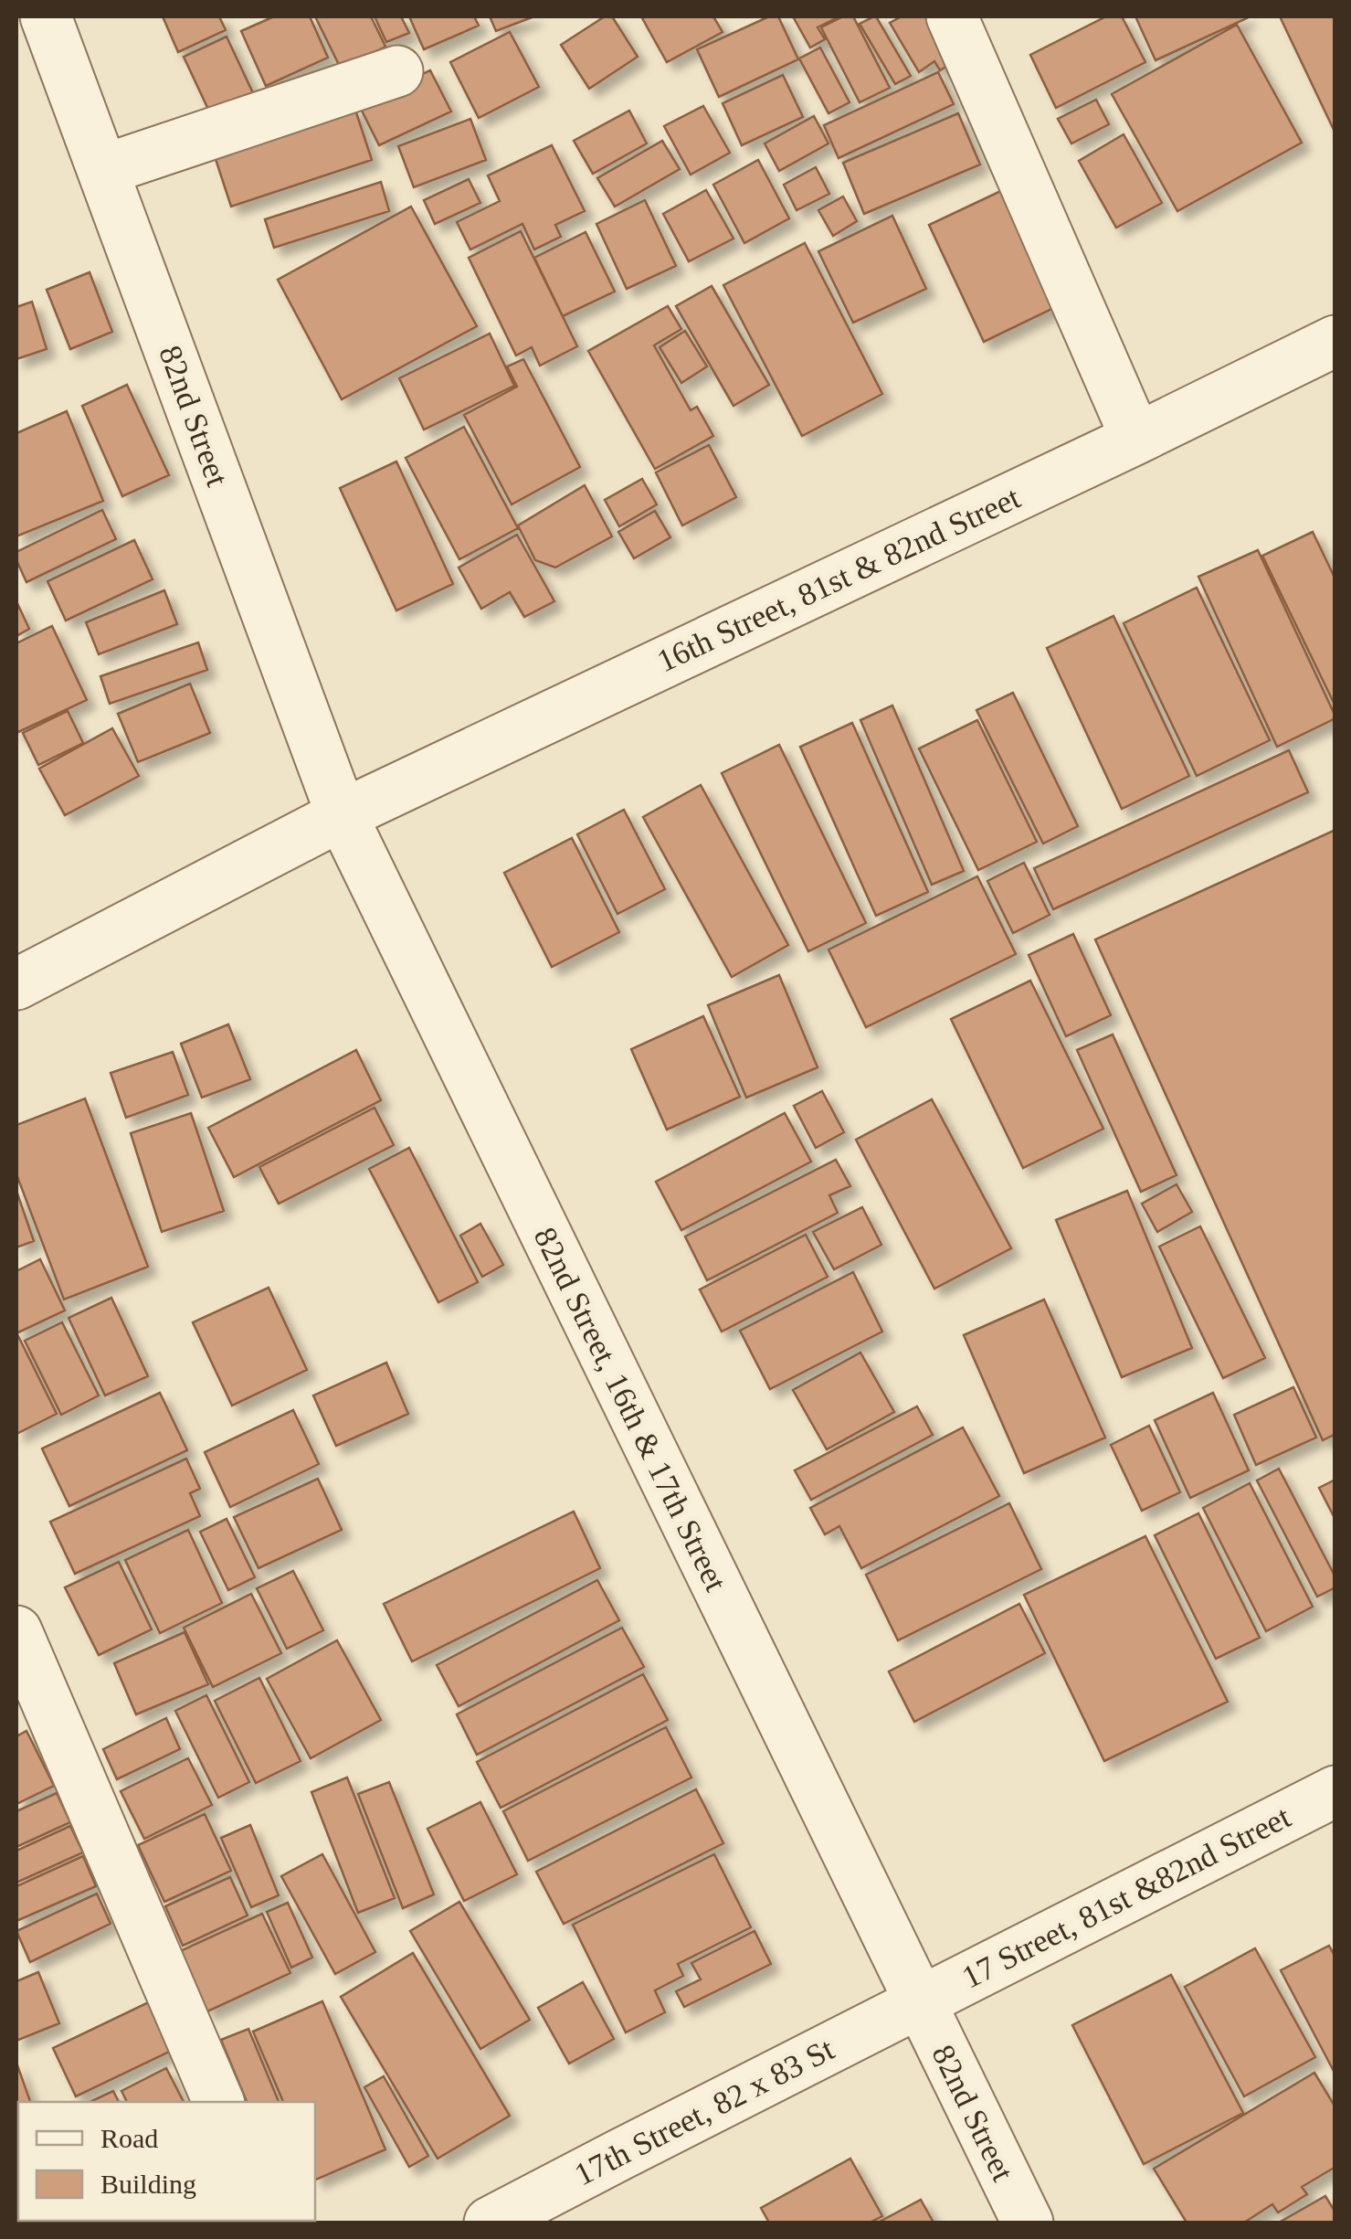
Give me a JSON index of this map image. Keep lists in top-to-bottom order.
{
  "streets": {
    "street": [
      "82nd Street",
      "16th Street, 81st & 82nd Street",
      "82nd Street, 16th & 17th Street",
      "17 Street, 81st &82nd Street",
      "17th Street, 82 x 83 St"
    ]
  },
  "crossings": [
    ["82nd Street", "16th Street, 81st & 82nd Street"],
    ["82nd Street", "82nd Street, 16th & 17th Street"],
    ["82nd Street", "17 Street, 81st &82nd Street"],
    ["82nd Street", "17th Street, 82 x 83 St"],
    ["16th Street, 81st & 82nd Street", "82nd Street, 16th & 17th Street"],
    ["82nd Street, 16th & 17th Street", "17 Street, 81st &82nd Street"],
    ["82nd Street, 16th & 17th Street", "17th Street, 82 x 83 St"],
    ["17 Street, 81st &82nd Street", "17th Street, 82 x 83 St"]
  ],
  "legend": ["Road", "Building"]
}
